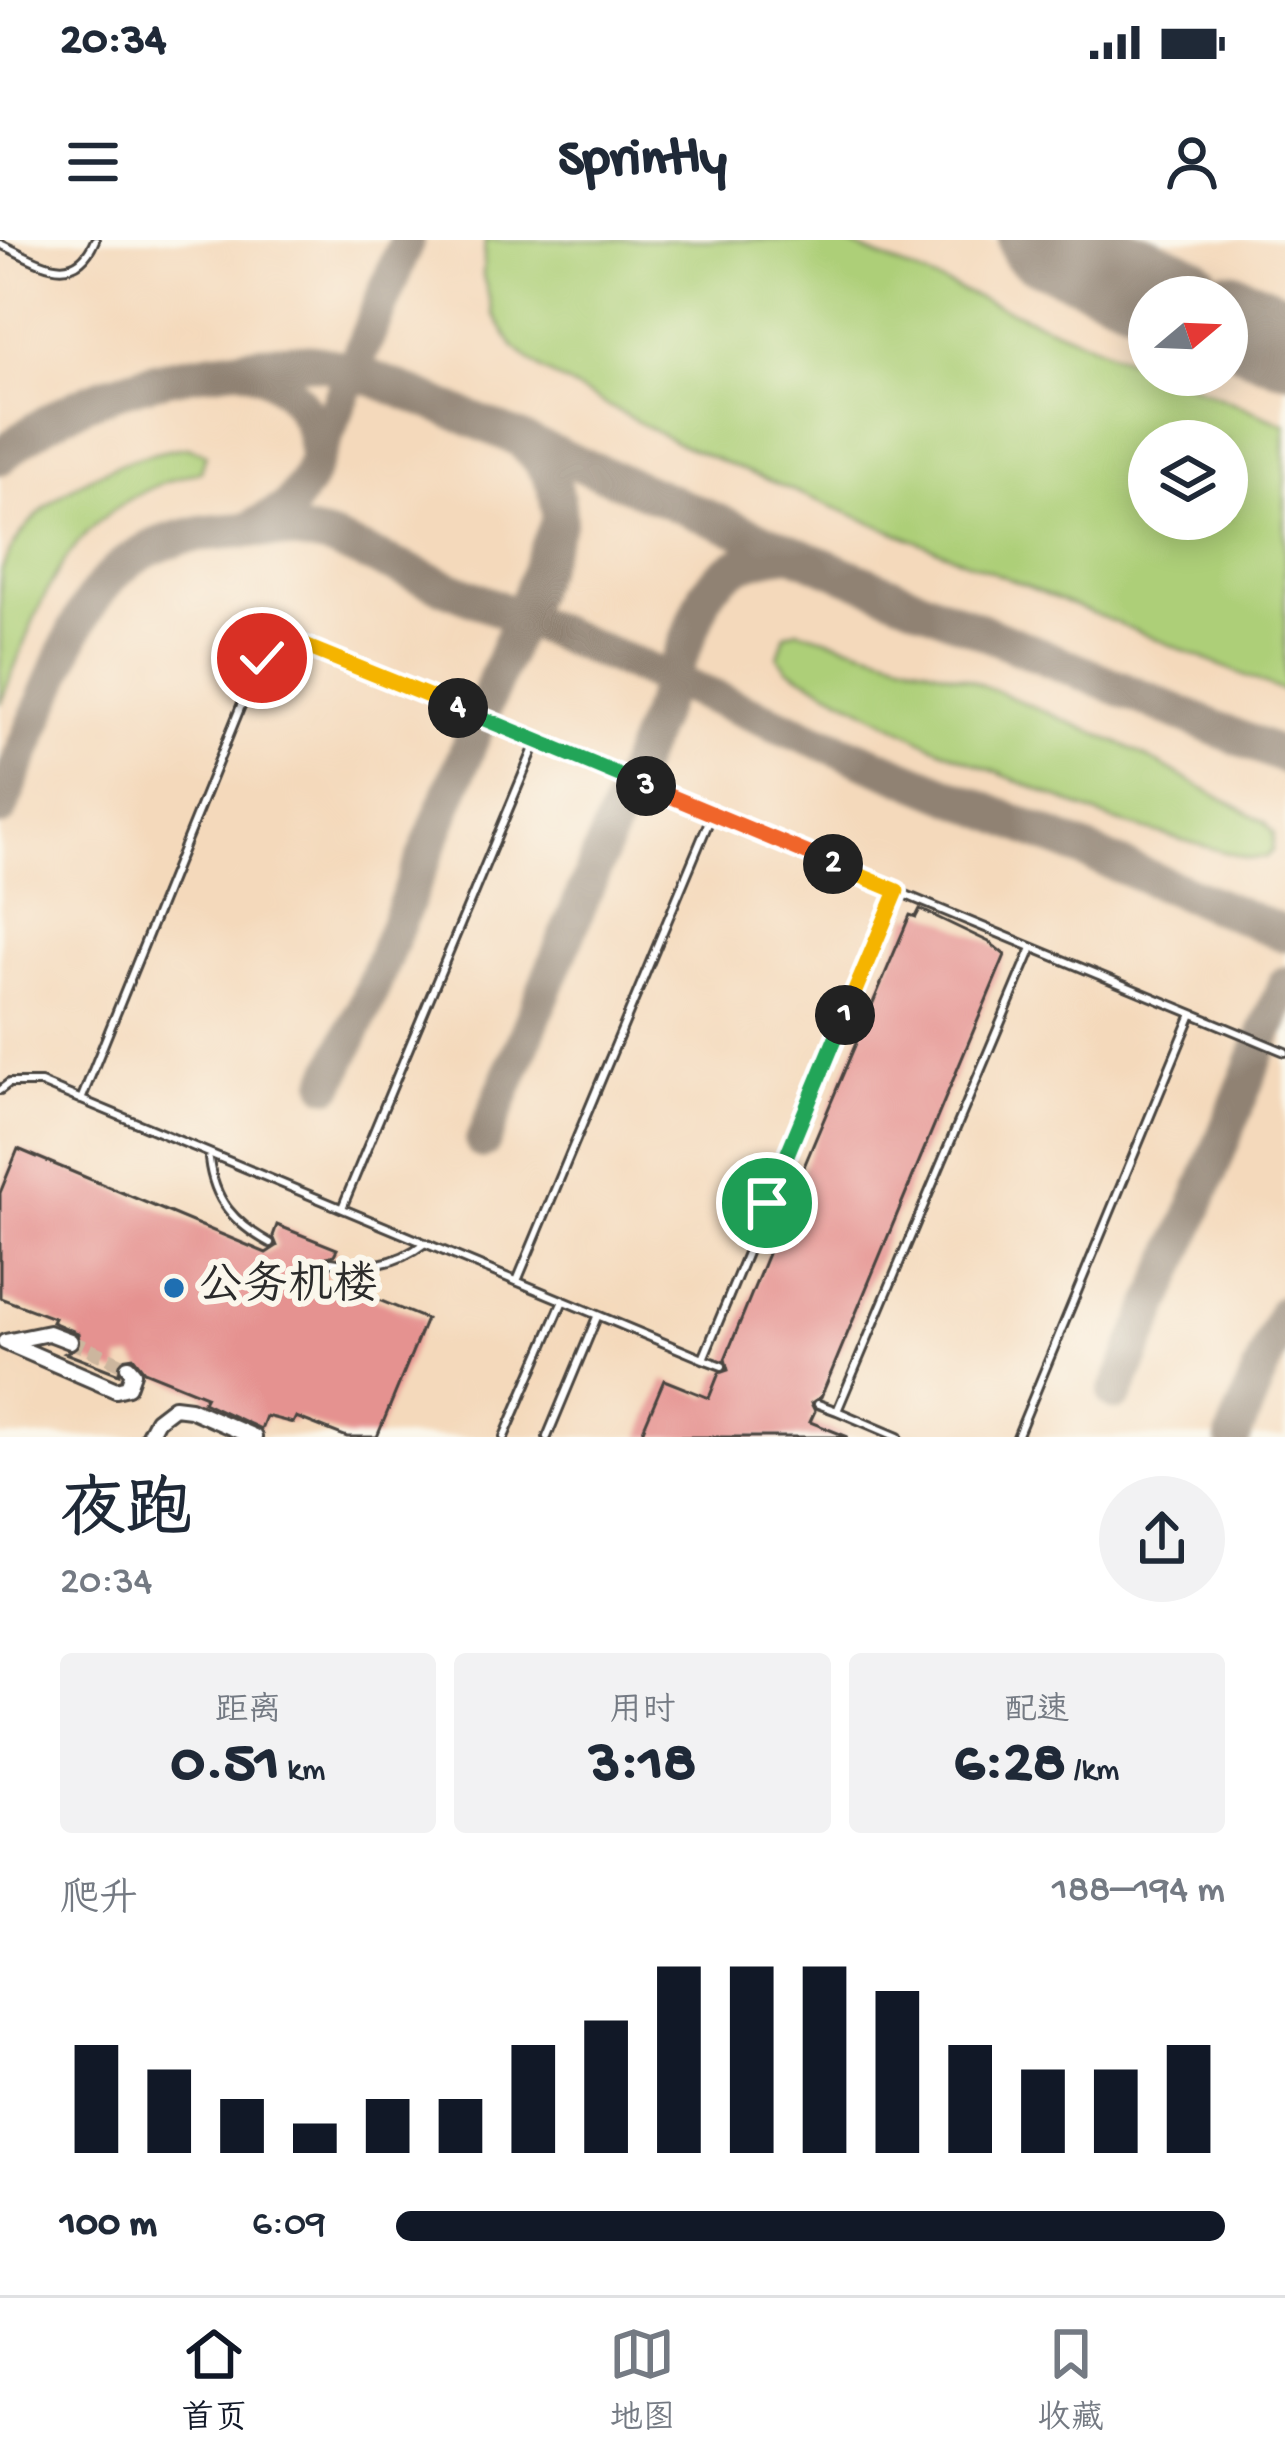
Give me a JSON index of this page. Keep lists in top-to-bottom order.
{
  "places": ["公务机楼"],
  "north": "right",
  "page": {
    "status": "20:34",
    "header": "Sprintly",
    "pins": [
      "4",
      "3",
      "2",
      "1"
    ],
    "heading": ["夜跑", "20:34"],
    "stats": [
      ["距离", "0.51 km"],
      ["用时", "3:18"],
      ["配速", "6:28 /km"]
    ],
    "chart": ["爬升", "188–194 m"],
    "list": [
      {
        "name": "100 m",
        "note": "6:09"
      }
    ],
    "tabs": ["首页", "地图", "收藏"]
  }
}
